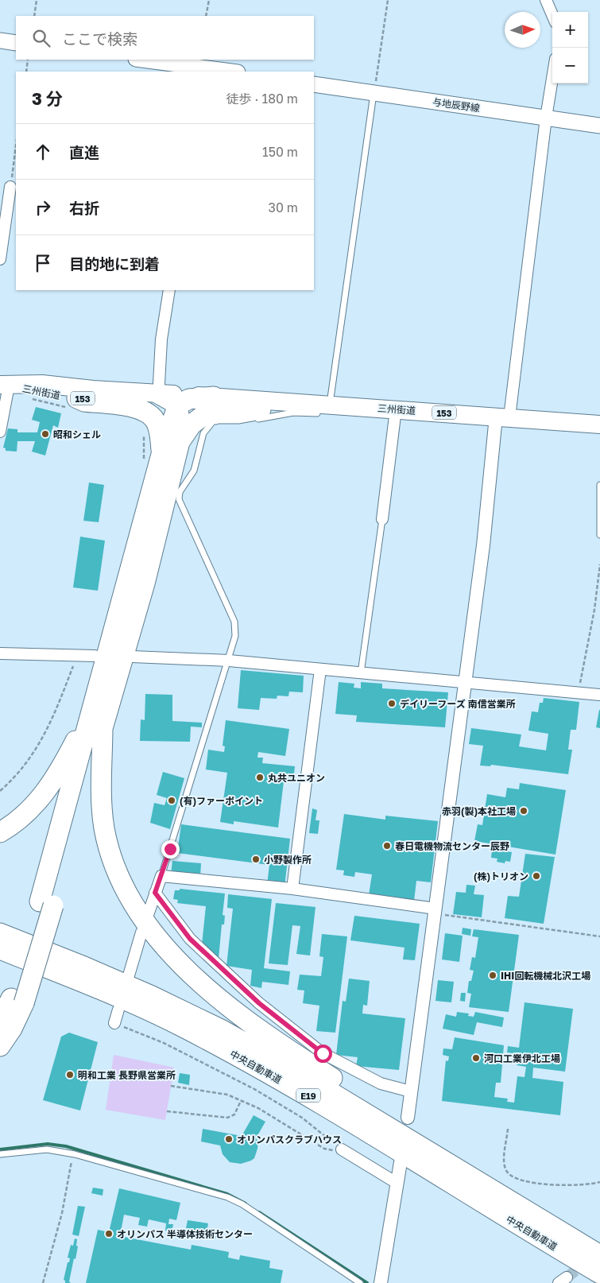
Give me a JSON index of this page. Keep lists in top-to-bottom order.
{
  "streets": {
    "highway": [
      "三州街道",
      "153",
      "中央自動車道",
      "E19"
    ],
    "main road": ["与地辰野線"]
  },
  "places": [
    "昭和シェル",
    "デイリーフーズ 南信営業所",
    "丸共ユニオン",
    "(有)ファーポイント",
    "赤羽(製)本社工場",
    "春日電機物流センター辰野",
    "小野製作所",
    "(株)トリオン",
    "IHI回転機械北沢工場",
    "河口工業伊北工場",
    "明和工業 長野県営業所",
    "オリンパスクラブハウス",
    "オリンパス 半導体技術センター"
  ],
  "north": "right",
  "page": {
    "map_buttons": ["+", "−"],
    "search": "ここで検索",
    "heading": ["3 分", "徒歩 · 180 m"],
    "list": [
      ["直進", "150 m"],
      ["右折", "30 m"],
      "目的地に到着"
    ]
  }
}
